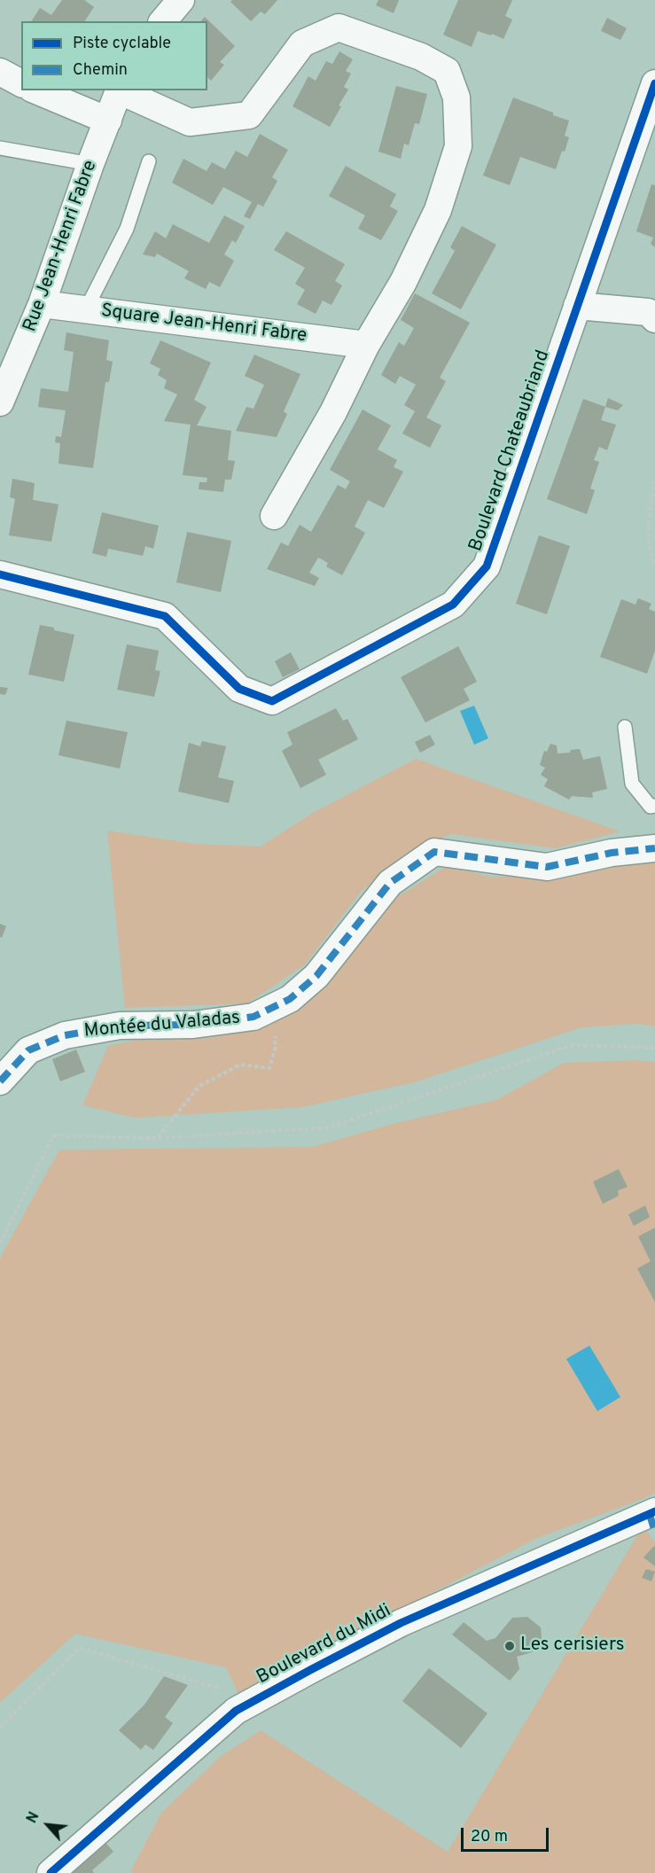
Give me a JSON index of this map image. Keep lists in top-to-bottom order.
{
  "streets": {
    "street": [
      "Rue Jean-Henri Fabre",
      "Square Jean-Henri Fabre",
      "Boulevard Chateaubriand",
      "Montée du Valadas",
      "Boulevard du Midi"
    ]
  },
  "crossings": [
    ["Rue Jean-Henri Fabre", "Square Jean-Henri Fabre"]
  ],
  "places": ["Les cerisiers"],
  "legend": ["Piste cyclable", "Chemin"],
  "scale_bar": "20 m",
  "north": "top left"
}
